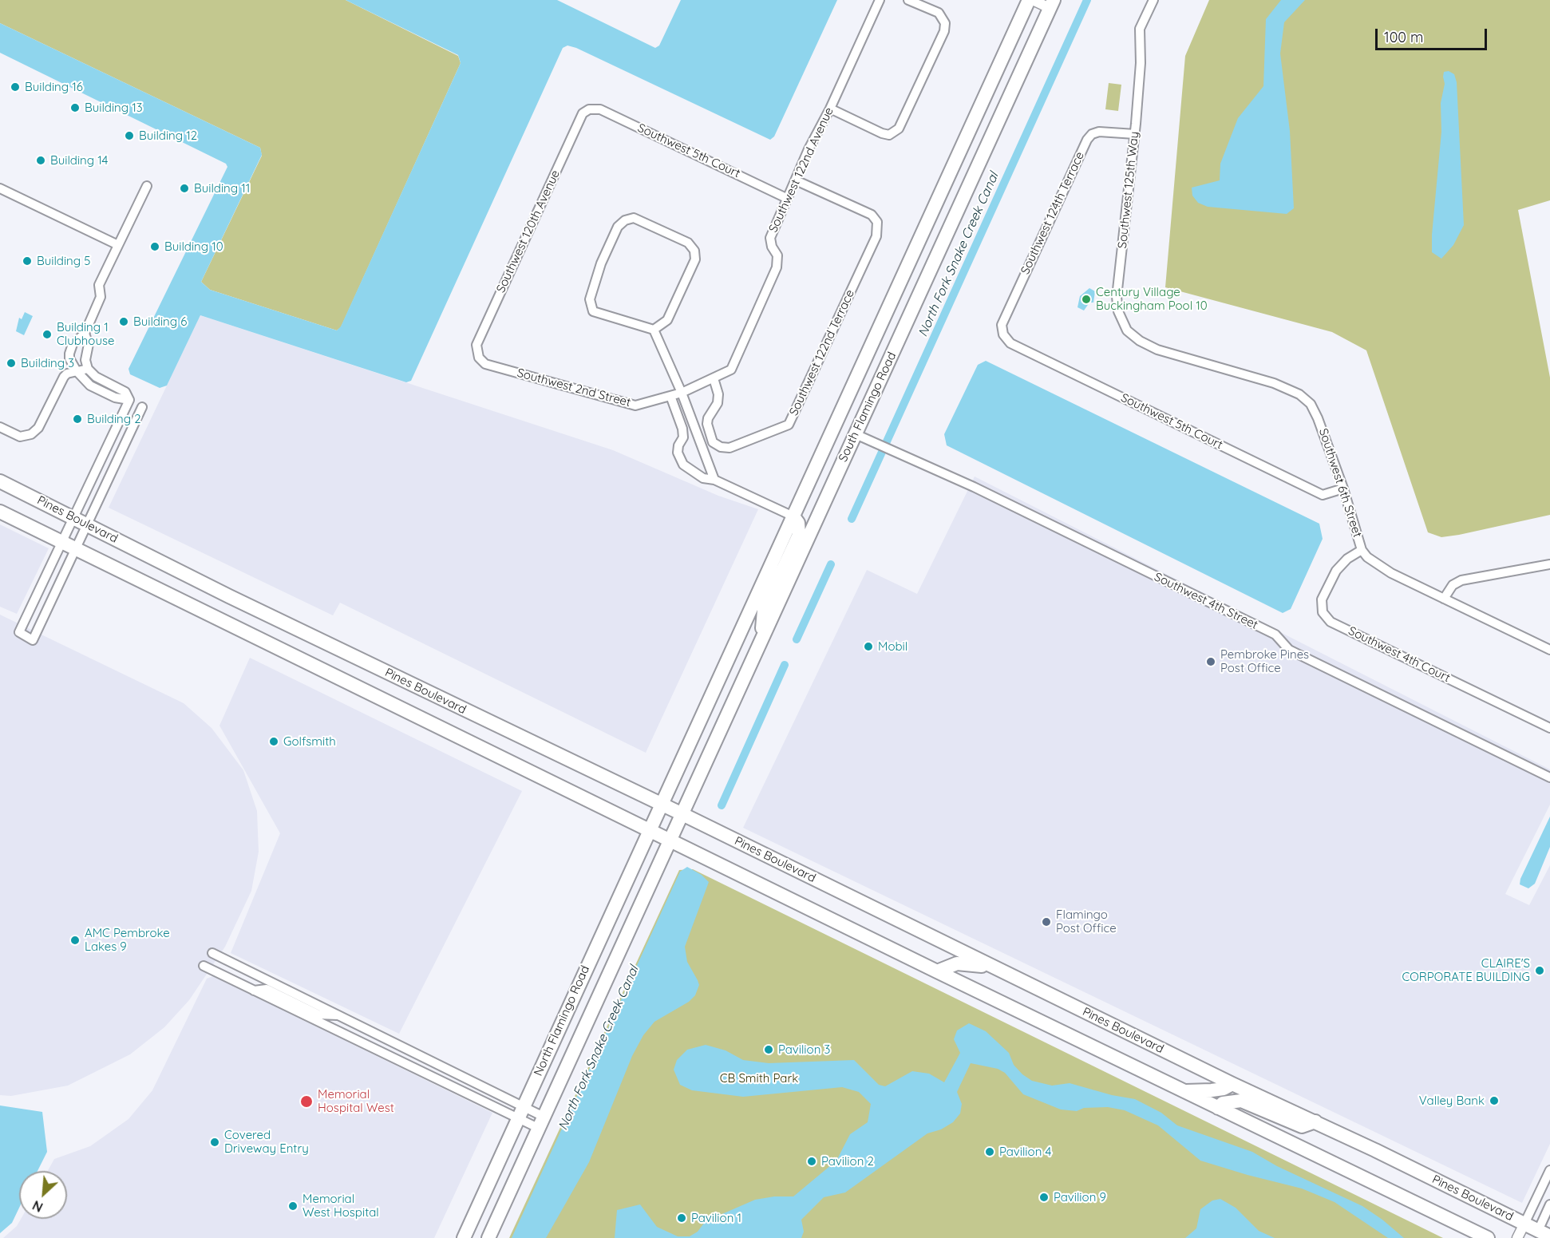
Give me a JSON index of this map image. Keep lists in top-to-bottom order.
{
  "streets": {
    "highway": ["South Flamingo Road", "Pines Boulevard", "North Flamingo Road"],
    "street": [
      "Southwest 5th Court",
      "Southwest 122nd Avenue",
      "Southwest 125th Way",
      "Southwest 124th Terrace",
      "Southwest 120th Avenue",
      "Southwest 122nd Terrace",
      "Southwest 2nd Street",
      "Southwest 6th Street",
      "Southwest 4th Street",
      "Southwest 4th Court"
    ]
  },
  "crossings": [
    ["Southwest 5th Court", "Southwest 122nd Avenue"],
    ["Southwest 5th Court", "Southwest 124th Terrace"],
    ["Southwest 5th Court", "Southwest 120th Avenue"],
    ["Southwest 5th Court", "Southwest 6th Street"],
    ["Southwest 122nd Avenue", "Southwest 122nd Terrace"],
    ["Southwest 122nd Avenue", "Southwest 2nd Street"],
    ["Southwest 125th Way", "Southwest 124th Terrace"],
    ["Southwest 125th Way", "Southwest 6th Street"],
    ["Southwest 120th Avenue", "Southwest 2nd Street"],
    ["South Flamingo Road", "Pines Boulevard"],
    ["South Flamingo Road", "Southwest 4th Street"],
    ["South Flamingo Road", "North Flamingo Road"],
    ["Southwest 6th Street", "Southwest 4th Court"],
    ["Pines Boulevard", "North Flamingo Road"]
  ],
  "water": ["North Fork Snake Creek Canal"],
  "parks": ["CB Smith Park"],
  "places": [
    "Building 16",
    "Building 13",
    "Building 12",
    "Building 14",
    "Building 11",
    "Building 10",
    "Building 5",
    "Century Village Buckingham Pool 10",
    "Building 6",
    "Building 1 Clubhouse",
    "Building 3",
    "Building 2",
    "Mobil",
    "Pembroke Pines Post Office",
    "Golfsmith",
    "Flamingo Post Office",
    "AMC Pembroke Lakes 9",
    "CLAIRE'S CORPORATE BUILDING",
    "Pavilion 3",
    "Valley Bank",
    "Memorial Hospital West",
    "Covered Driveway Entry",
    "Pavilion 4",
    "Pavilion 2",
    "Pavilion 9",
    "Memorial West Hospital",
    "Pavilion 1"
  ],
  "scale_bar": "100 m",
  "north": "bottom left"
}
